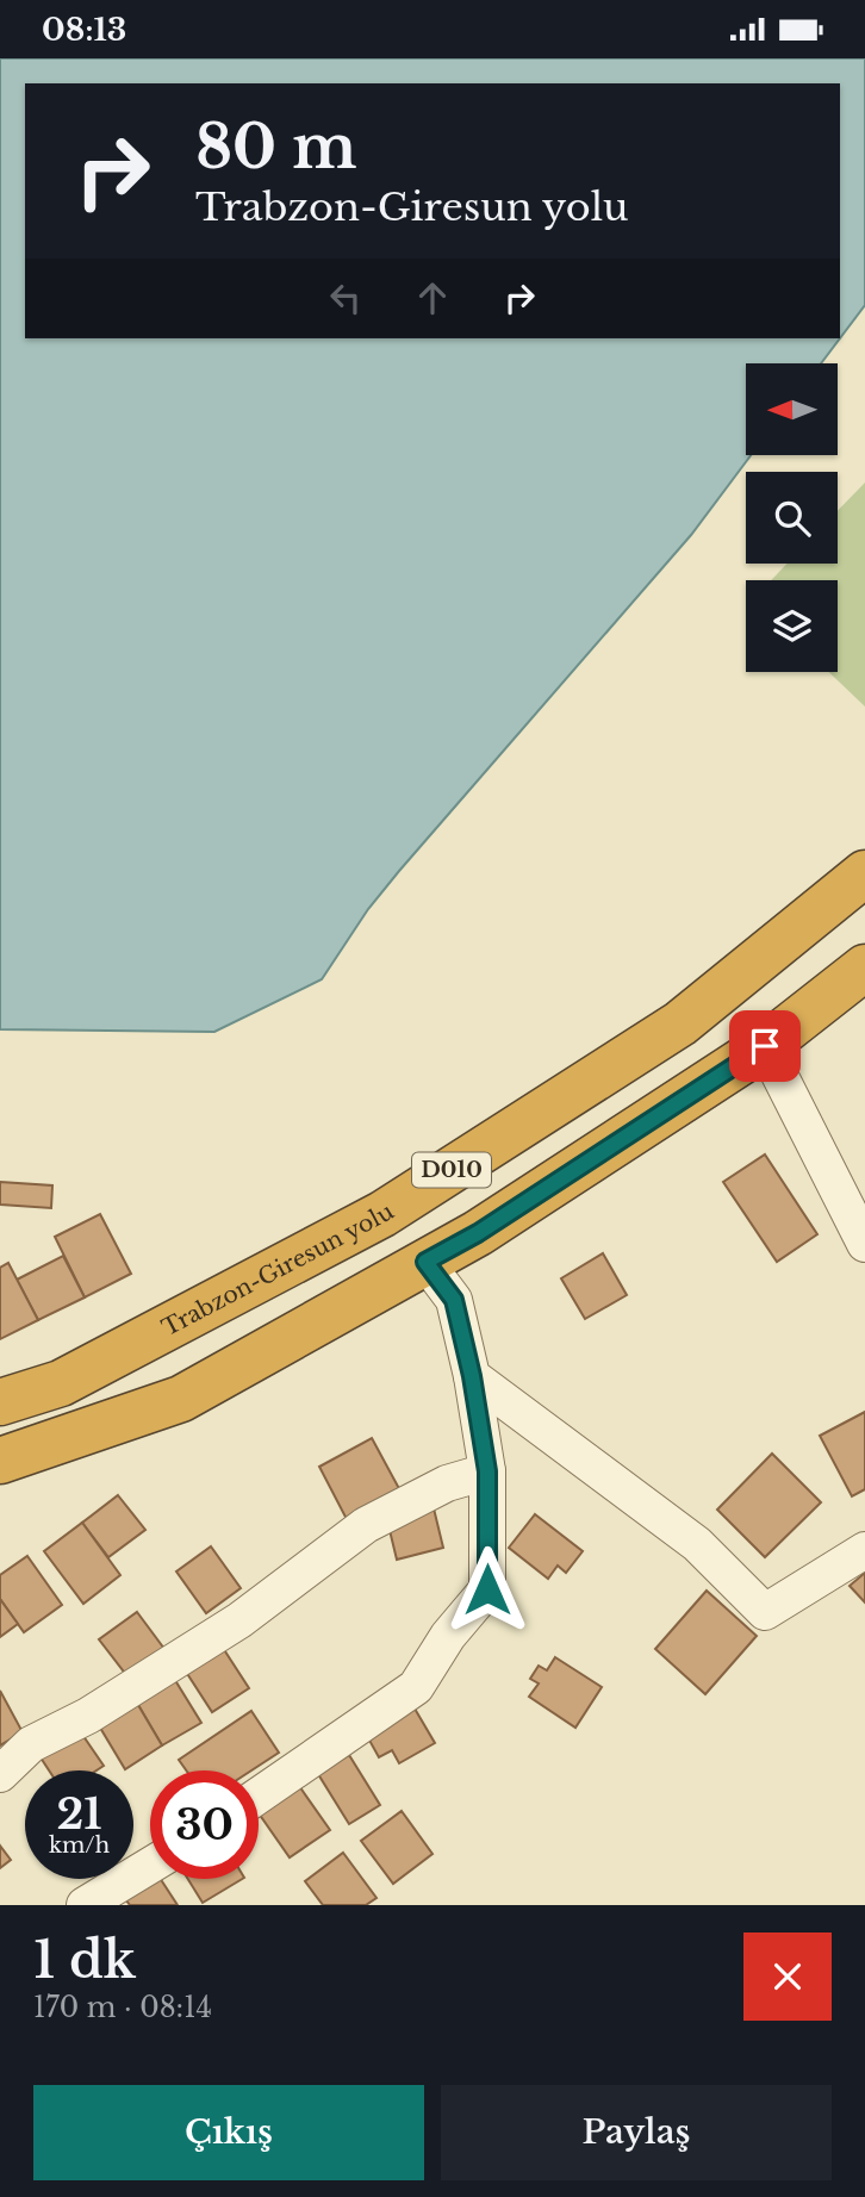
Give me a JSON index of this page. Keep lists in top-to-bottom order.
{
  "streets": {
    "highway": ["D010", "Trabzon-Giresun yolu"]
  },
  "north": "left",
  "page": {
    "status": "08:13",
    "turn": ["80 m", "Trabzon-Giresun yolu"],
    "speed": "21 km/h",
    "limit": "30",
    "heading": ["1 dk", "170 m · 08:14"],
    "buttons": ["Çıkış", "Paylaş"]
  }
}
